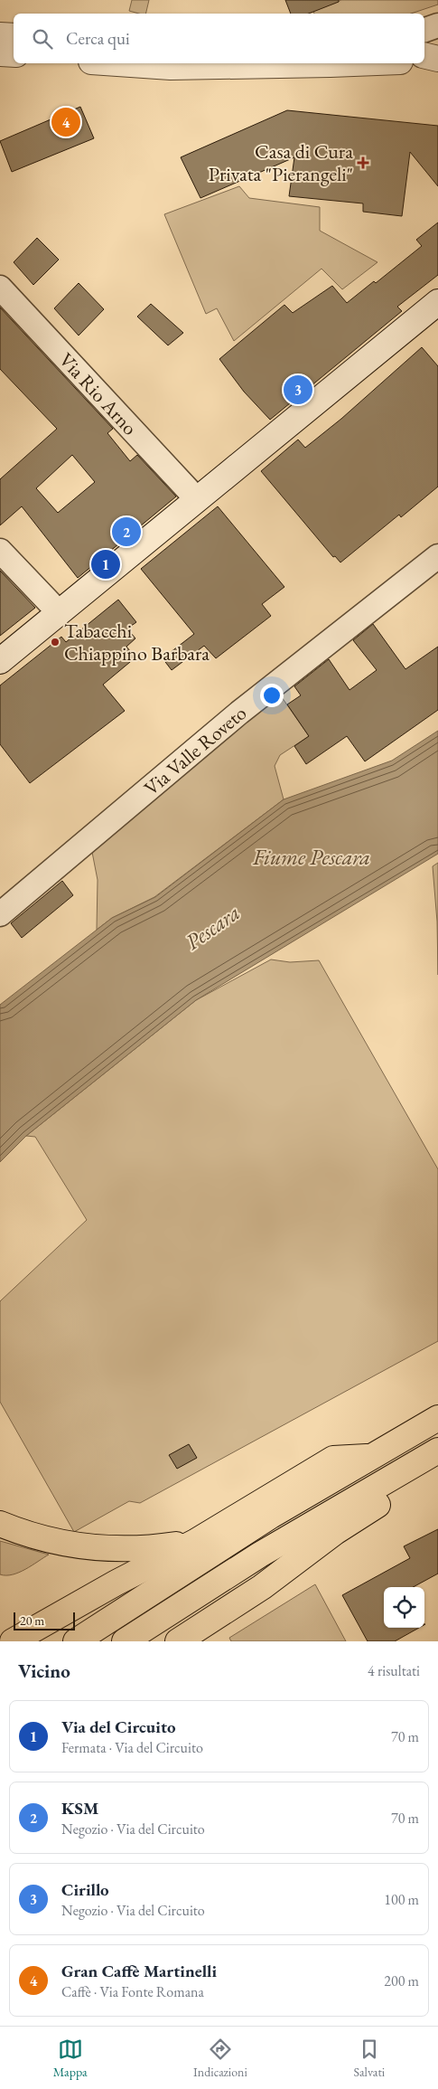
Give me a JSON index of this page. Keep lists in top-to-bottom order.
{
  "streets": {
    "street": ["Via Rio Arno", "Via Valle Roveto"]
  },
  "water": ["Fiume Pescara", "Pescara"],
  "places": {
    "health": ["Casa di Cura Privata \"Pierangeli\""],
    "other": ["Tabacchi Chiappino Barbara"]
  },
  "scale_bar": "20 m",
  "page": {
    "search": "Cerca qui",
    "pins": [
      "4",
      "3",
      "2",
      "1"
    ],
    "scale": "20 m",
    "heading": ["Vicino", "4 risultati"],
    "list": [
      {
        "mark": "1",
        "name": "Via del Circuito",
        "note": "Fermata · Via del Circuito",
        "value": "70 m"
      },
      {
        "mark": "2",
        "name": "KSM",
        "note": "Negozio · Via del Circuito",
        "value": "70 m"
      },
      {
        "mark": "3",
        "name": "Cirillo",
        "note": "Negozio · Via del Circuito",
        "value": "100 m"
      },
      {
        "mark": "4",
        "name": "Gran Caffè Martinelli",
        "note": "Caffè · Via Fonte Romana",
        "value": "200 m"
      }
    ],
    "nav": ["Mappa", "Indicazioni", "Salvati"]
  }
}
